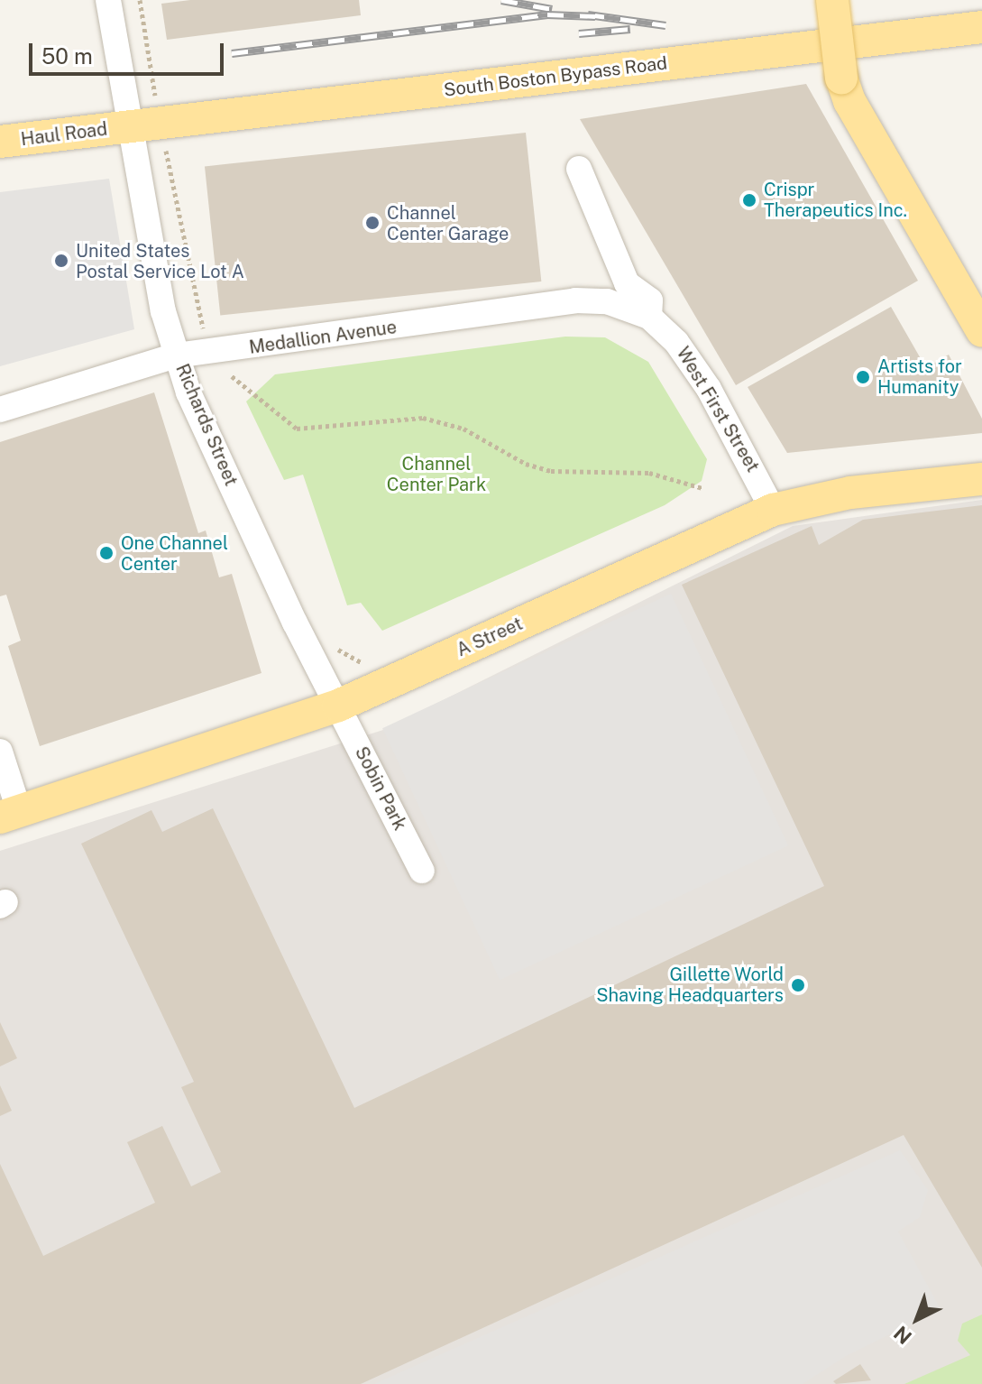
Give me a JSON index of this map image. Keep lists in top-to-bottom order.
{
  "streets": {
    "main road": ["South Boston Bypass Road", "Haul Road", "A Street"],
    "street": [
      "Medallion Avenue",
      "West First Street",
      "Richards Street",
      "Sobin Park"
    ]
  },
  "crossings": [
    ["South Boston Bypass Road", "Haul Road"],
    ["South Boston Bypass Road", "Richards Street"],
    ["Haul Road", "Richards Street"],
    ["Medallion Avenue", "West First Street"],
    ["Medallion Avenue", "Richards Street"],
    ["West First Street", "A Street"],
    ["Richards Street", "A Street"],
    ["Richards Street", "Sobin Park"],
    ["A Street", "Sobin Park"]
  ],
  "parks": ["Channel Center Park"],
  "places": [
    "Crispr Therapeutics Inc.",
    "Channel Center Garage",
    "United States Postal Service Lot A",
    "Artists for Humanity",
    "One Channel Center",
    "Gillette World Shaving Headquarters"
  ],
  "scale_bar": "50 m",
  "north": "bottom left"
}
